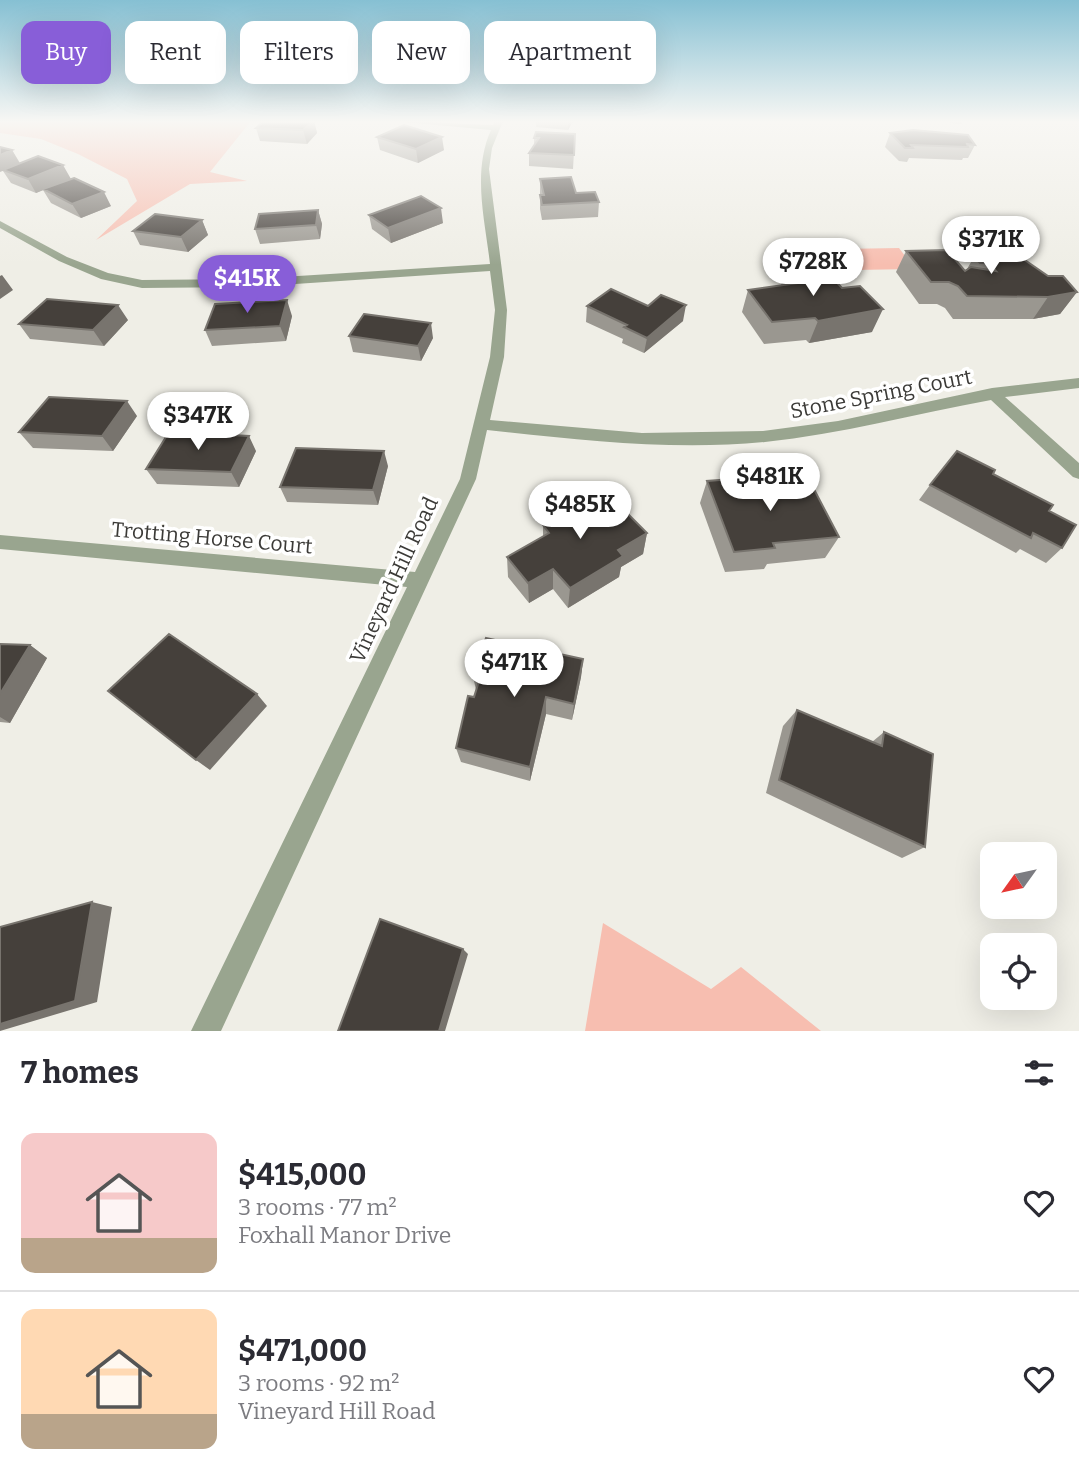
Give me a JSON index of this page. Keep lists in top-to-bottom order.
{
  "streets": {
    "street": ["Stone Spring Court", "Trotting Horse Court", "Vineyard Hill Road"]
  },
  "crossings": [
    ["Stone Spring Court", "Vineyard Hill Road"],
    ["Trotting Horse Court", "Vineyard Hill Road"]
  ],
  "north": "bottom left",
  "page": {
    "chip": [
      "Buy",
      "Rent",
      "Filters",
      "New",
      "Apartment"
    ],
    "price": [
      "$371K",
      "$728K",
      "$415K",
      "$347K",
      "$481K",
      "$485K",
      "$471K"
    ],
    "heading": "7 homes",
    "list": [
      {
        "name": "$415,000",
        "note": "3 rooms · 77 m² · Foxhall Manor Drive"
      },
      {
        "name": "$471,000",
        "note": "3 rooms · 92 m² · Vineyard Hill Road"
      }
    ]
  }
}
